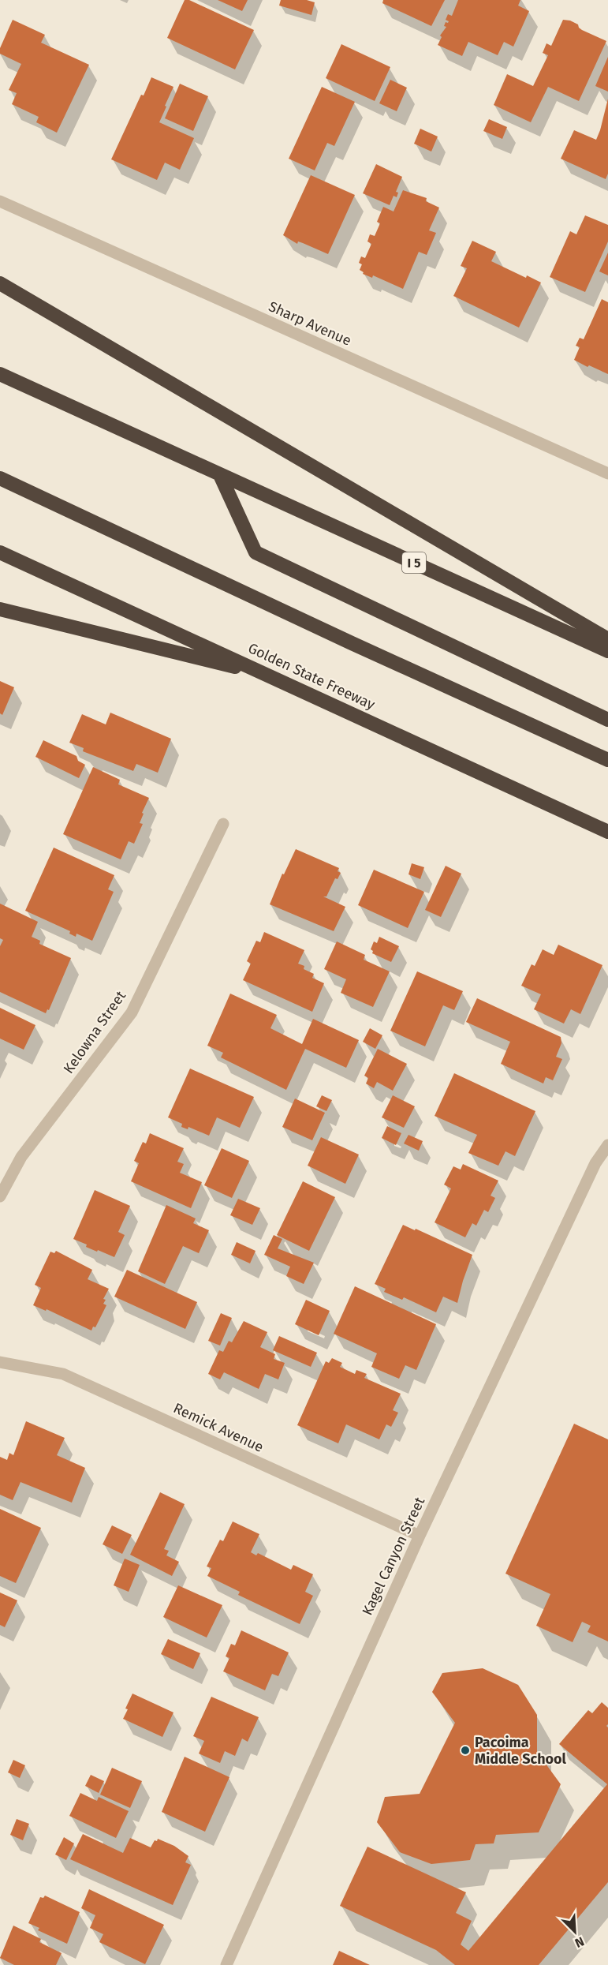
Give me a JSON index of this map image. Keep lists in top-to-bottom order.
{
  "streets": {
    "highway": ["I 5", "Golden State Freeway"],
    "street": [
      "Sharp Avenue",
      "Kelowna Street",
      "Remick Avenue",
      "Kagel Canyon Street"
    ]
  },
  "crossings": [
    ["Remick Avenue", "Kagel Canyon Street"]
  ],
  "places": ["Pacoima Middle School"],
  "north": "bottom right"
}
